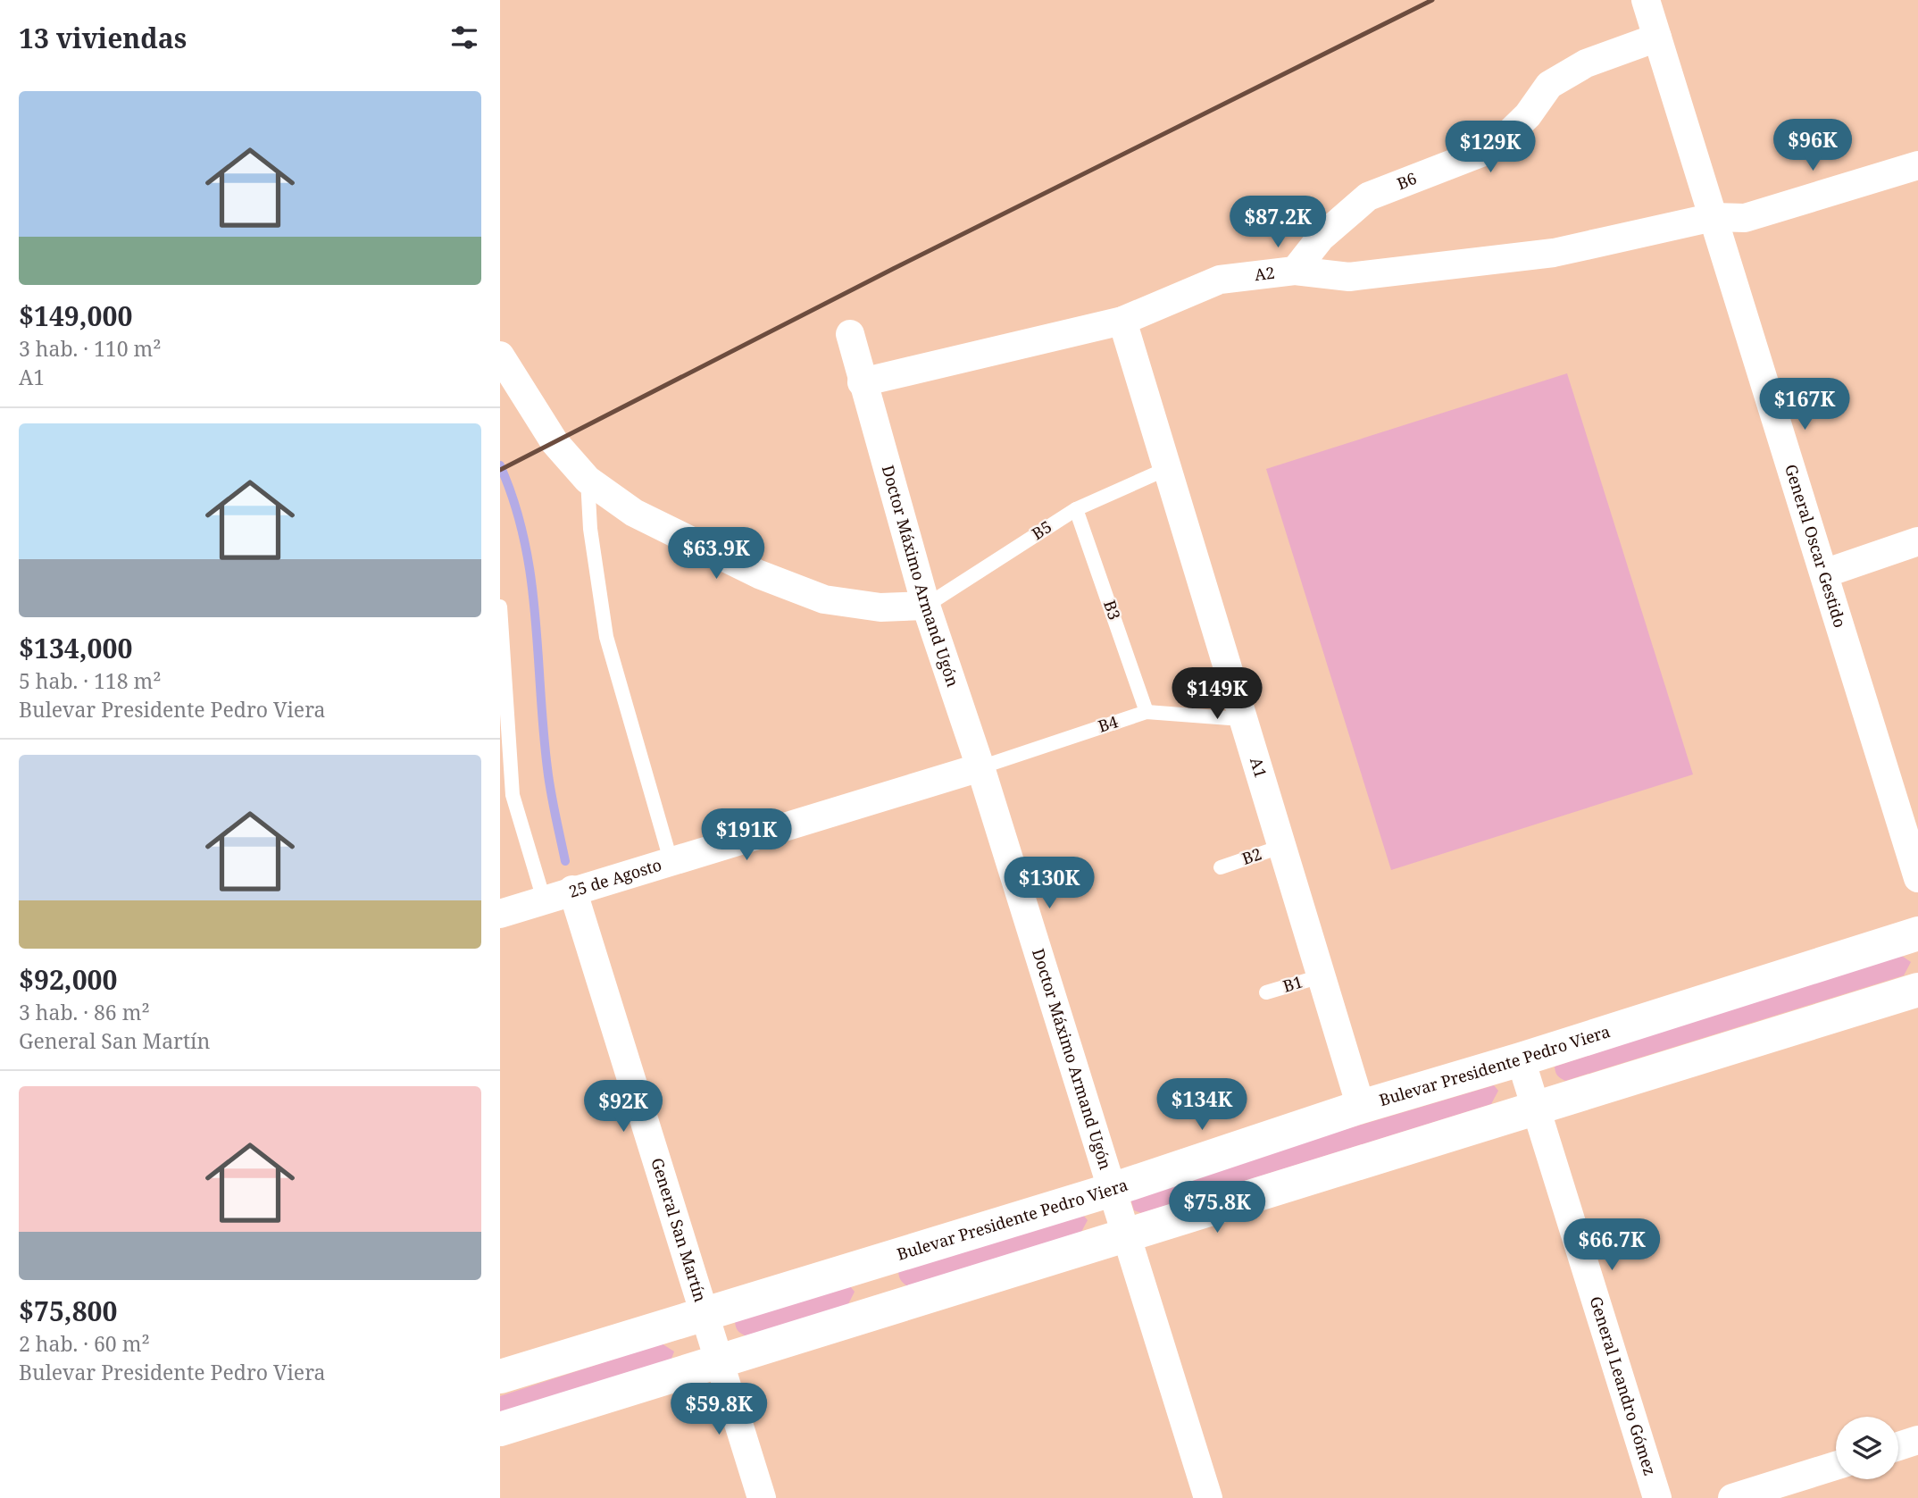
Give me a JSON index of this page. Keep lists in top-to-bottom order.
{
  "streets": {
    "street": [
      "B6",
      "A2",
      "General Oscar Gestido",
      "Doctor Máximo Armand Ugón",
      "A1",
      "25 de Agosto",
      "Bulevar Presidente Pedro Viera",
      "General San Martín",
      "General Leandro Gómez"
    ],
    "lane": [
      "B5",
      "B3",
      "B4",
      "B2",
      "B1"
    ]
  },
  "crossings": [
    ["B6", "A2"],
    ["B6", "General Oscar Gestido"],
    ["A2", "General Oscar Gestido"],
    ["A2", "Doctor Máximo Armand Ugón"],
    ["A2", "A1"],
    ["B5", "Doctor Máximo Armand Ugón"],
    ["B5", "B3"],
    ["B5", "A1"],
    ["Doctor Máximo Armand Ugón", "B4"],
    ["Doctor Máximo Armand Ugón", "25 de Agosto"],
    ["Doctor Máximo Armand Ugón", "Bulevar Presidente Pedro Viera"],
    ["B3", "B4"],
    ["B4", "A1"],
    ["B4", "25 de Agosto"],
    ["A1", "B2"],
    ["A1", "B1"],
    ["A1", "Bulevar Presidente Pedro Viera"],
    ["25 de Agosto", "General San Martín"],
    ["Bulevar Presidente Pedro Viera", "General San Martín"],
    ["Bulevar Presidente Pedro Viera", "General Leandro Gómez"]
  ],
  "page": {
    "heading": "13 viviendas",
    "list": [
      {
        "name": "$149,000",
        "note": "3 hab. · 110 m² · A1"
      },
      {
        "name": "$134,000",
        "note": "5 hab. · 118 m² · Bulevar Presidente Pedro Viera"
      },
      {
        "name": "$92,000",
        "note": "3 hab. · 86 m² · General San Martín"
      },
      {
        "name": "$75,800",
        "note": "2 hab. · 60 m² · Bulevar Presidente Pedro Viera"
      }
    ],
    "price": [
      "$96K",
      "$129K",
      "$87.2K",
      "$167K",
      "$63.9K",
      "$149K",
      "$191K",
      "$130K",
      "$134K",
      "$92K",
      "$75.8K",
      "$66.7K",
      "$59.8K"
    ]
  }
}
